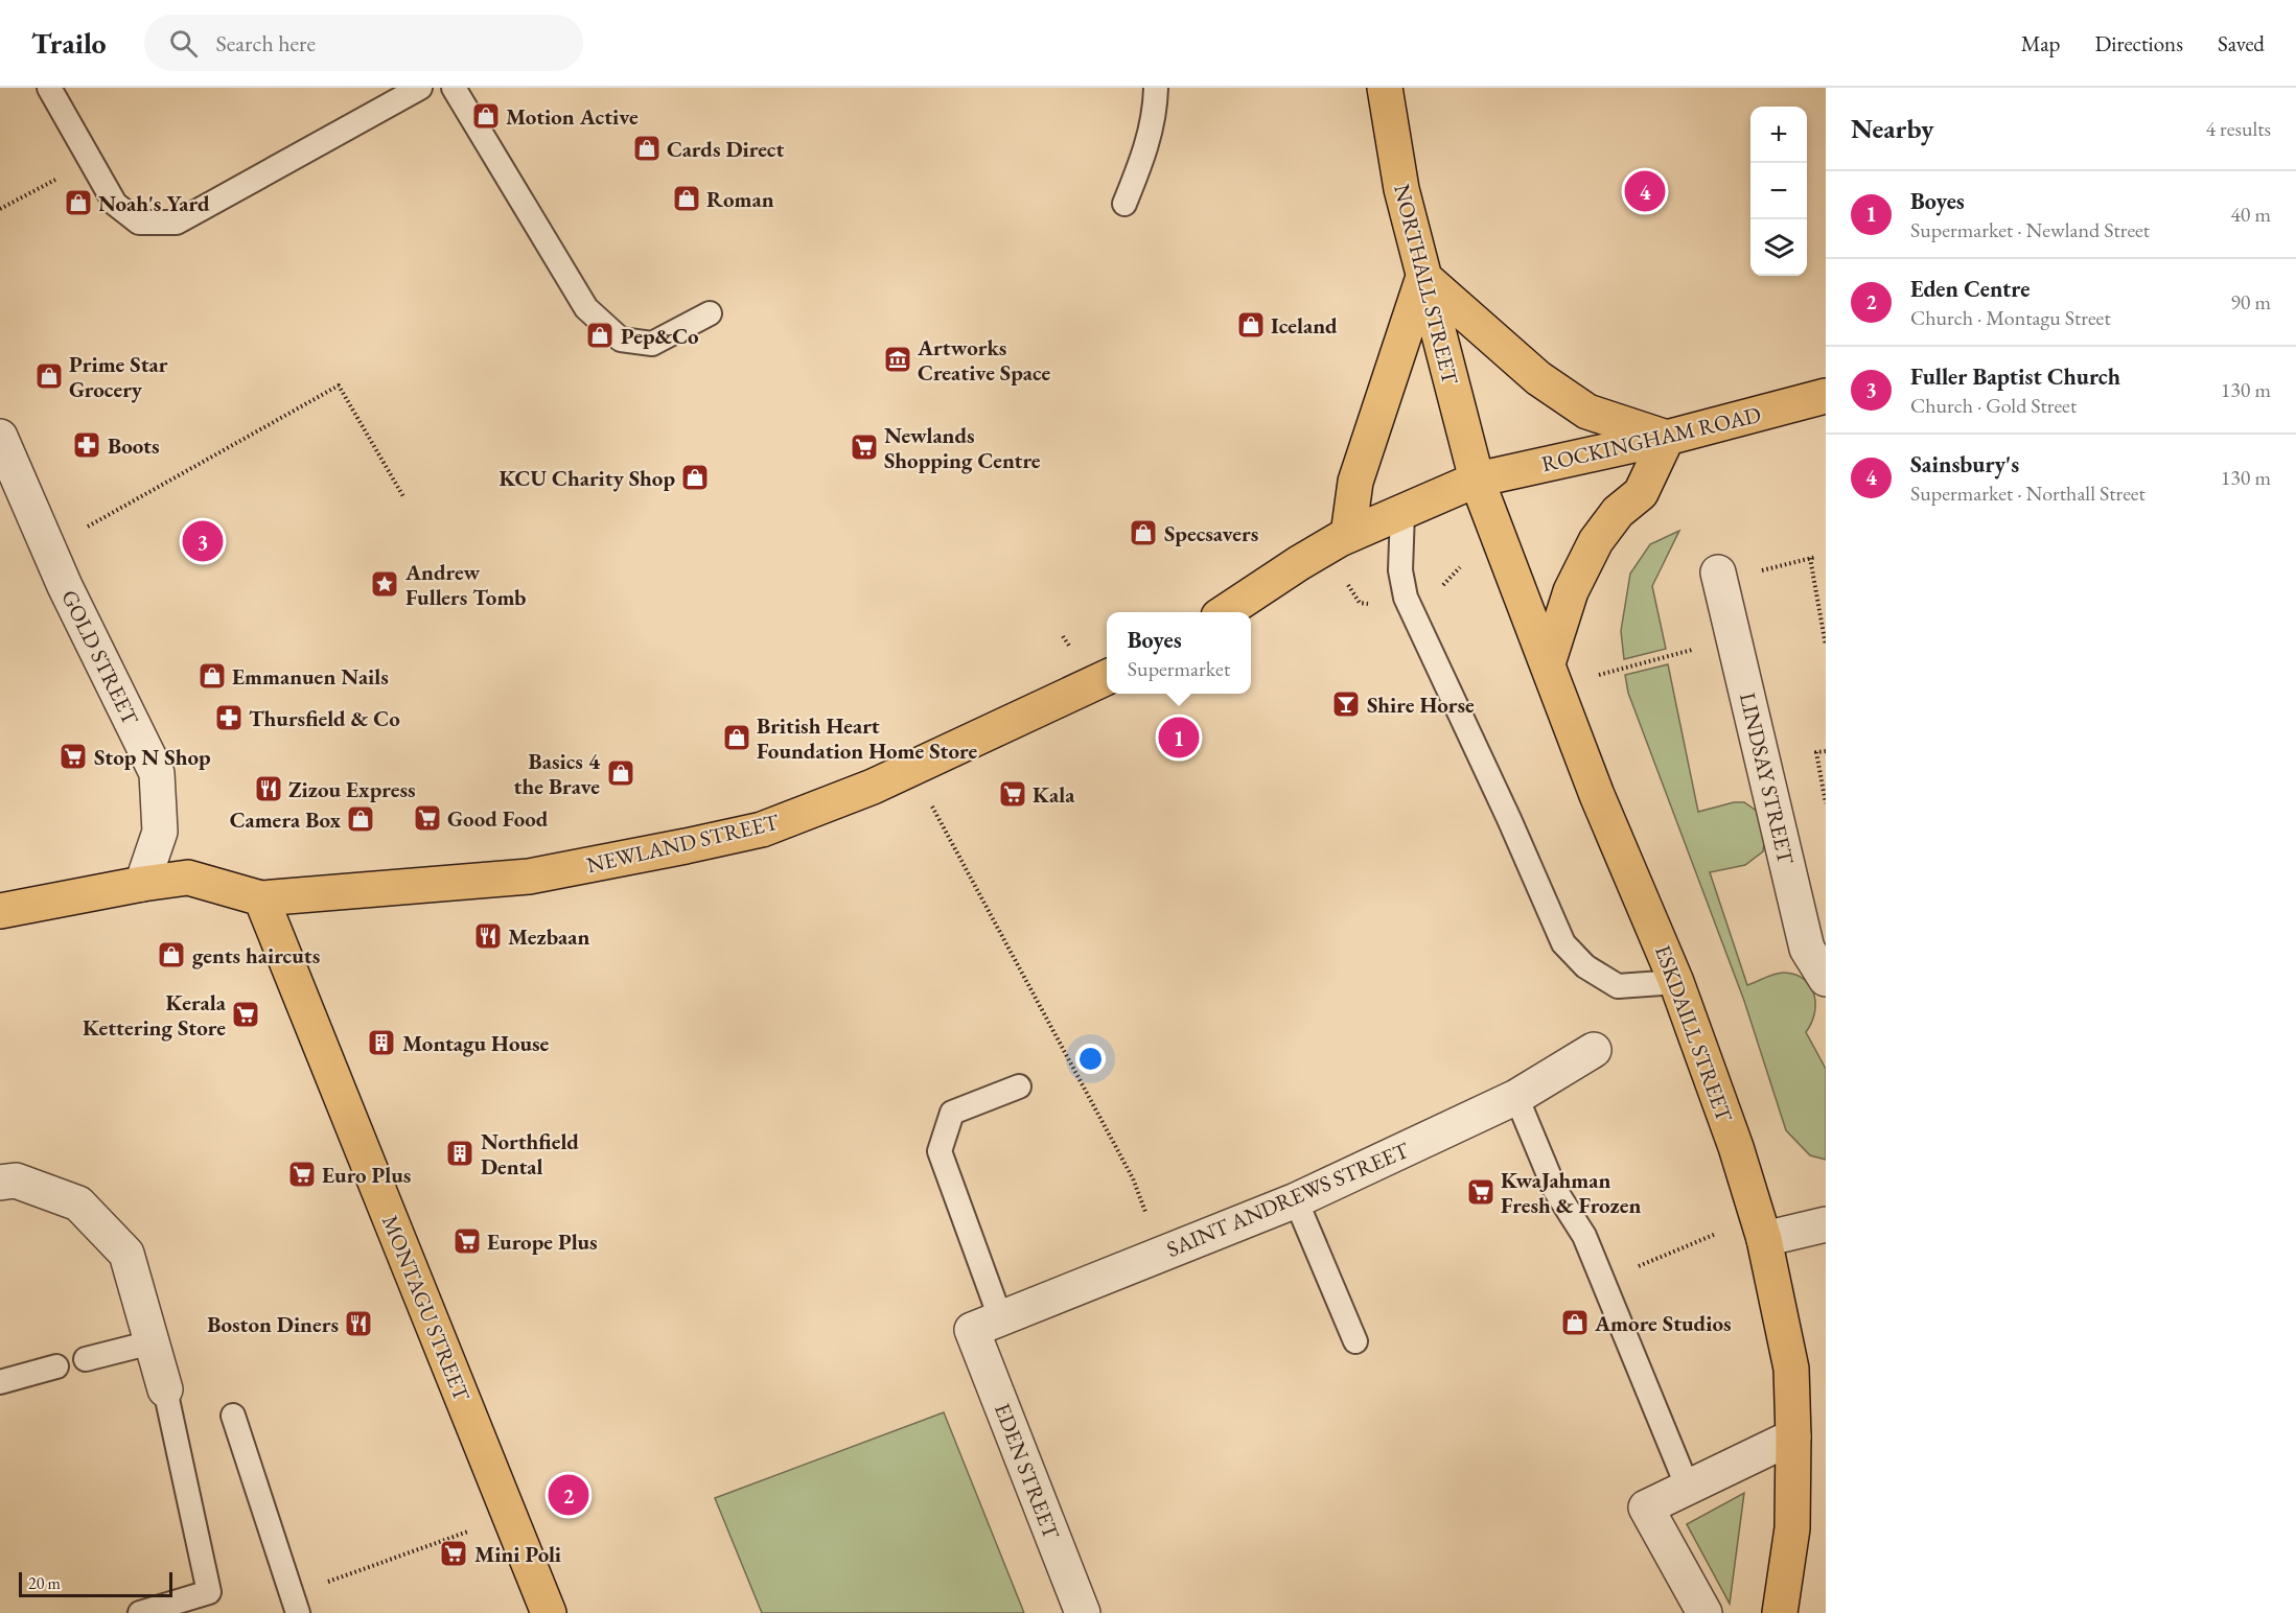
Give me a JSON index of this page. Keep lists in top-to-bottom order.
{
  "streets": {
    "main road": [
      "NORTHALL STREET",
      "ROCKINGHAM ROAD",
      "NEWLAND STREET",
      "ESKDAILL STREET",
      "MONTAGU STREET"
    ],
    "street": [
      "GOLD STREET",
      "LINDSAY STREET",
      "SAINT ANDREWS STREET",
      "EDEN STREET"
    ]
  },
  "crossings": [
    ["NORTHALL STREET", "ROCKINGHAM ROAD"],
    ["NORTHALL STREET", "ESKDAILL STREET"],
    ["ROCKINGHAM ROAD", "ESKDAILL STREET"],
    ["NEWLAND STREET", "MONTAGU STREET"],
    ["SAINT ANDREWS STREET", "EDEN STREET"]
  ],
  "places": {
    "shop": [
      "Motion Active",
      "Cards Direct",
      "Roman",
      "Noah's Yard",
      "Iceland",
      "Pep&Co",
      "Prime Star Grocery",
      "KCU Charity Shop",
      "Specsavers",
      "Emmanuen Nails",
      "British Heart Foundation Home Store",
      "Basics 4 the Brave",
      "Camera Box",
      "gents haircuts",
      "Amore Studios"
    ],
    "museum": ["Artworks Creative Space"],
    "pharmacy": ["Boots", "Thursfield & Co"],
    "supermarket": [
      "Newlands Shopping Centre",
      "Stop N Shop",
      "Kala",
      "Good Food",
      "Kerala Kettering Store",
      "Euro Plus",
      "KwaJahman Fresh & Frozen",
      "Europe Plus",
      "Mini Poli"
    ],
    "place": ["Andrew Fullers Tomb"],
    "bar": ["Shire Horse"],
    "restaurant": ["Zizou Express", "Mezbaan", "Boston Diners"],
    "building": ["Montagu House", "Northfield Dental"]
  },
  "scale_bar": "20 m",
  "page": {
    "header": "Trailo",
    "search": "Search here",
    "nav": ["Map", "Directions", "Saved"],
    "heading": ["Nearby", "4 results"],
    "map_buttons": ["+", "−"],
    "pins": [
      "4",
      "3",
      "1",
      "2"
    ],
    "list": [
      {
        "mark": "1",
        "name": "Boyes",
        "note": "Supermarket · Newland Street",
        "value": "40 m"
      },
      {
        "mark": "2",
        "name": "Eden Centre",
        "note": "Church · Montagu Street",
        "value": "90 m"
      },
      {
        "mark": "3",
        "name": "Fuller Baptist Church",
        "note": "Church · Gold Street",
        "value": "130 m"
      },
      {
        "mark": "4",
        "name": "Sainsbury's",
        "note": "Supermarket · Northall Street",
        "value": "130 m"
      }
    ],
    "popup": ["Boyes", "Supermarket"],
    "scale": "20 m"
  }
}
